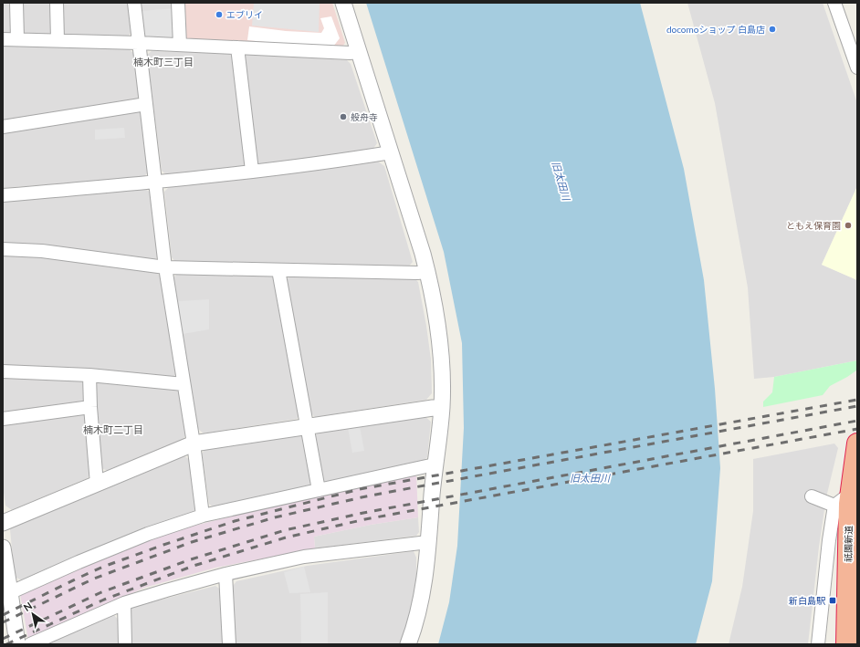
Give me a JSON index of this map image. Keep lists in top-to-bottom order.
{
  "streets": {
    "highway": ["祇園新道"]
  },
  "districts": ["楠木町三丁目", "楠木町二丁目"],
  "water": ["旧太田川"],
  "places": {
    "other": [
      "エブリイ",
      "docomoショップ 白島店",
      "般舟寺",
      "ともえ保育園"
    ],
    "transit": ["新白島駅"]
  },
  "north": "top left"
}
